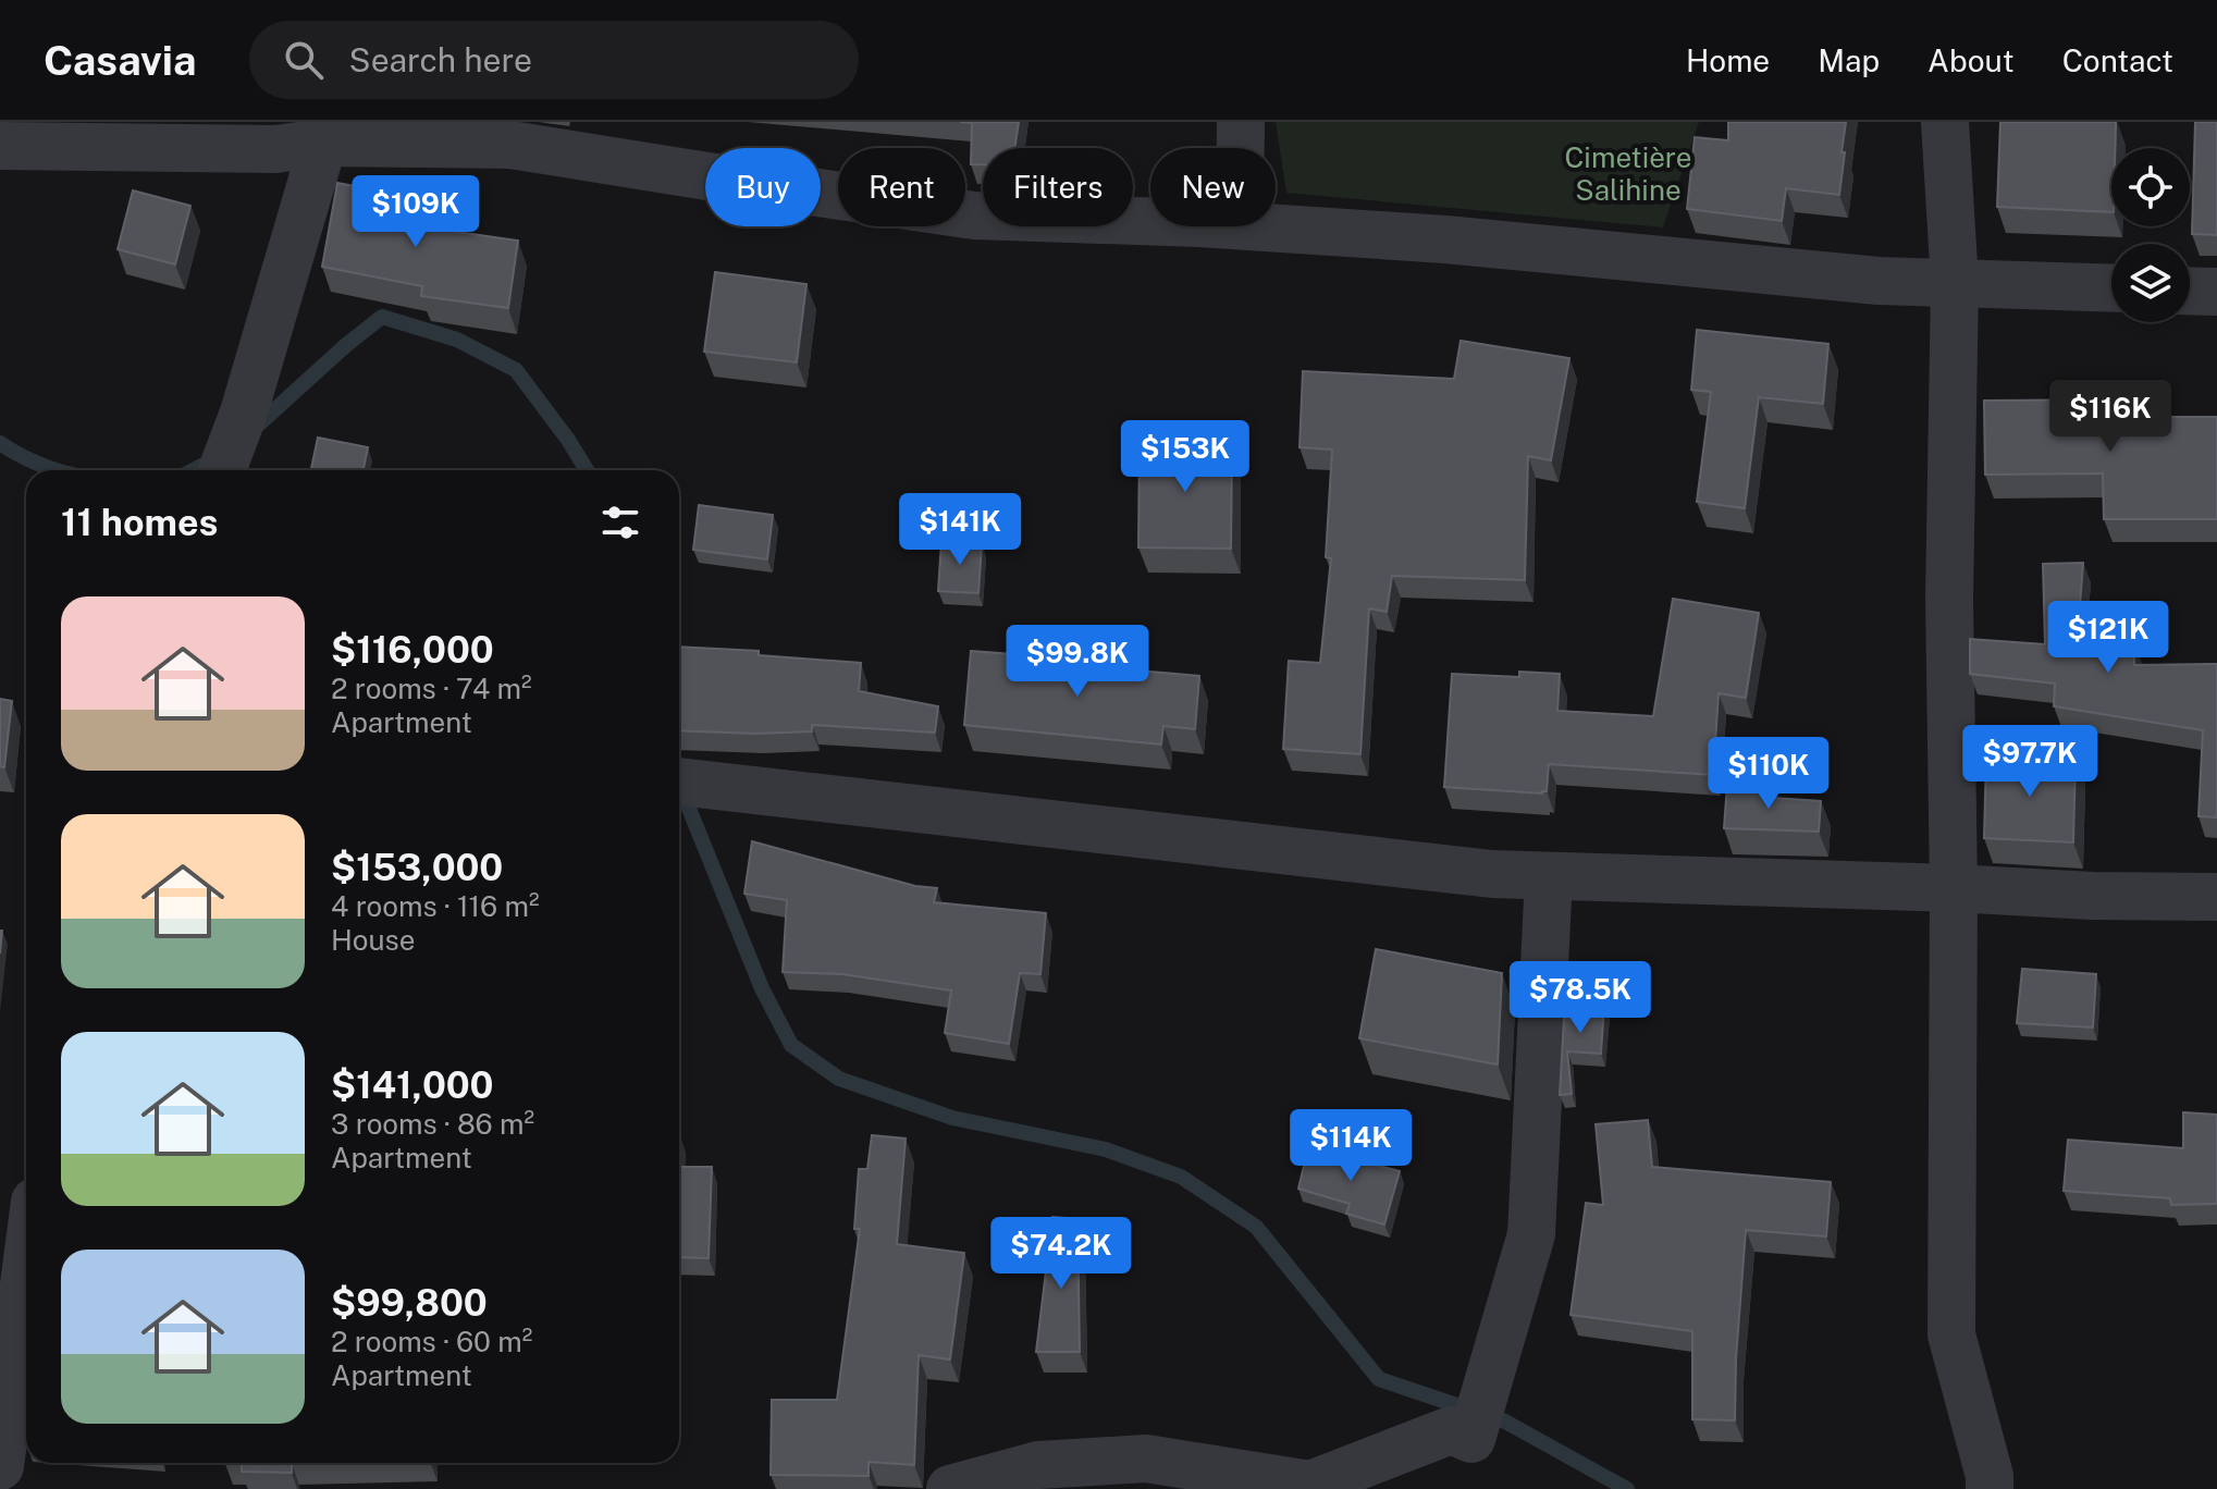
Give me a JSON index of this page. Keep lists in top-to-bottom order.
{
  "parks": ["Cimetière Salihine"],
  "page": {
    "header": "Casavia",
    "search": "Search here",
    "nav": [
      "Home",
      "Map",
      "About",
      "Contact"
    ],
    "chip": [
      "Buy",
      "Rent",
      "Filters",
      "New"
    ],
    "price": [
      "$109K",
      "$116K",
      "$153K",
      "$141K",
      "$121K",
      "$99.8K",
      "$97.7K",
      "$110K",
      "$78.5K",
      "$114K",
      "$74.2K"
    ],
    "heading": "11 homes",
    "list": [
      {
        "name": "$116,000",
        "note": "2 rooms · 74 m² · Apartment"
      },
      {
        "name": "$153,000",
        "note": "4 rooms · 116 m² · House"
      },
      {
        "name": "$141,000",
        "note": "3 rooms · 86 m² · Apartment"
      },
      {
        "name": "$99,800",
        "note": "2 rooms · 60 m² · Apartment"
      }
    ]
  }
}
